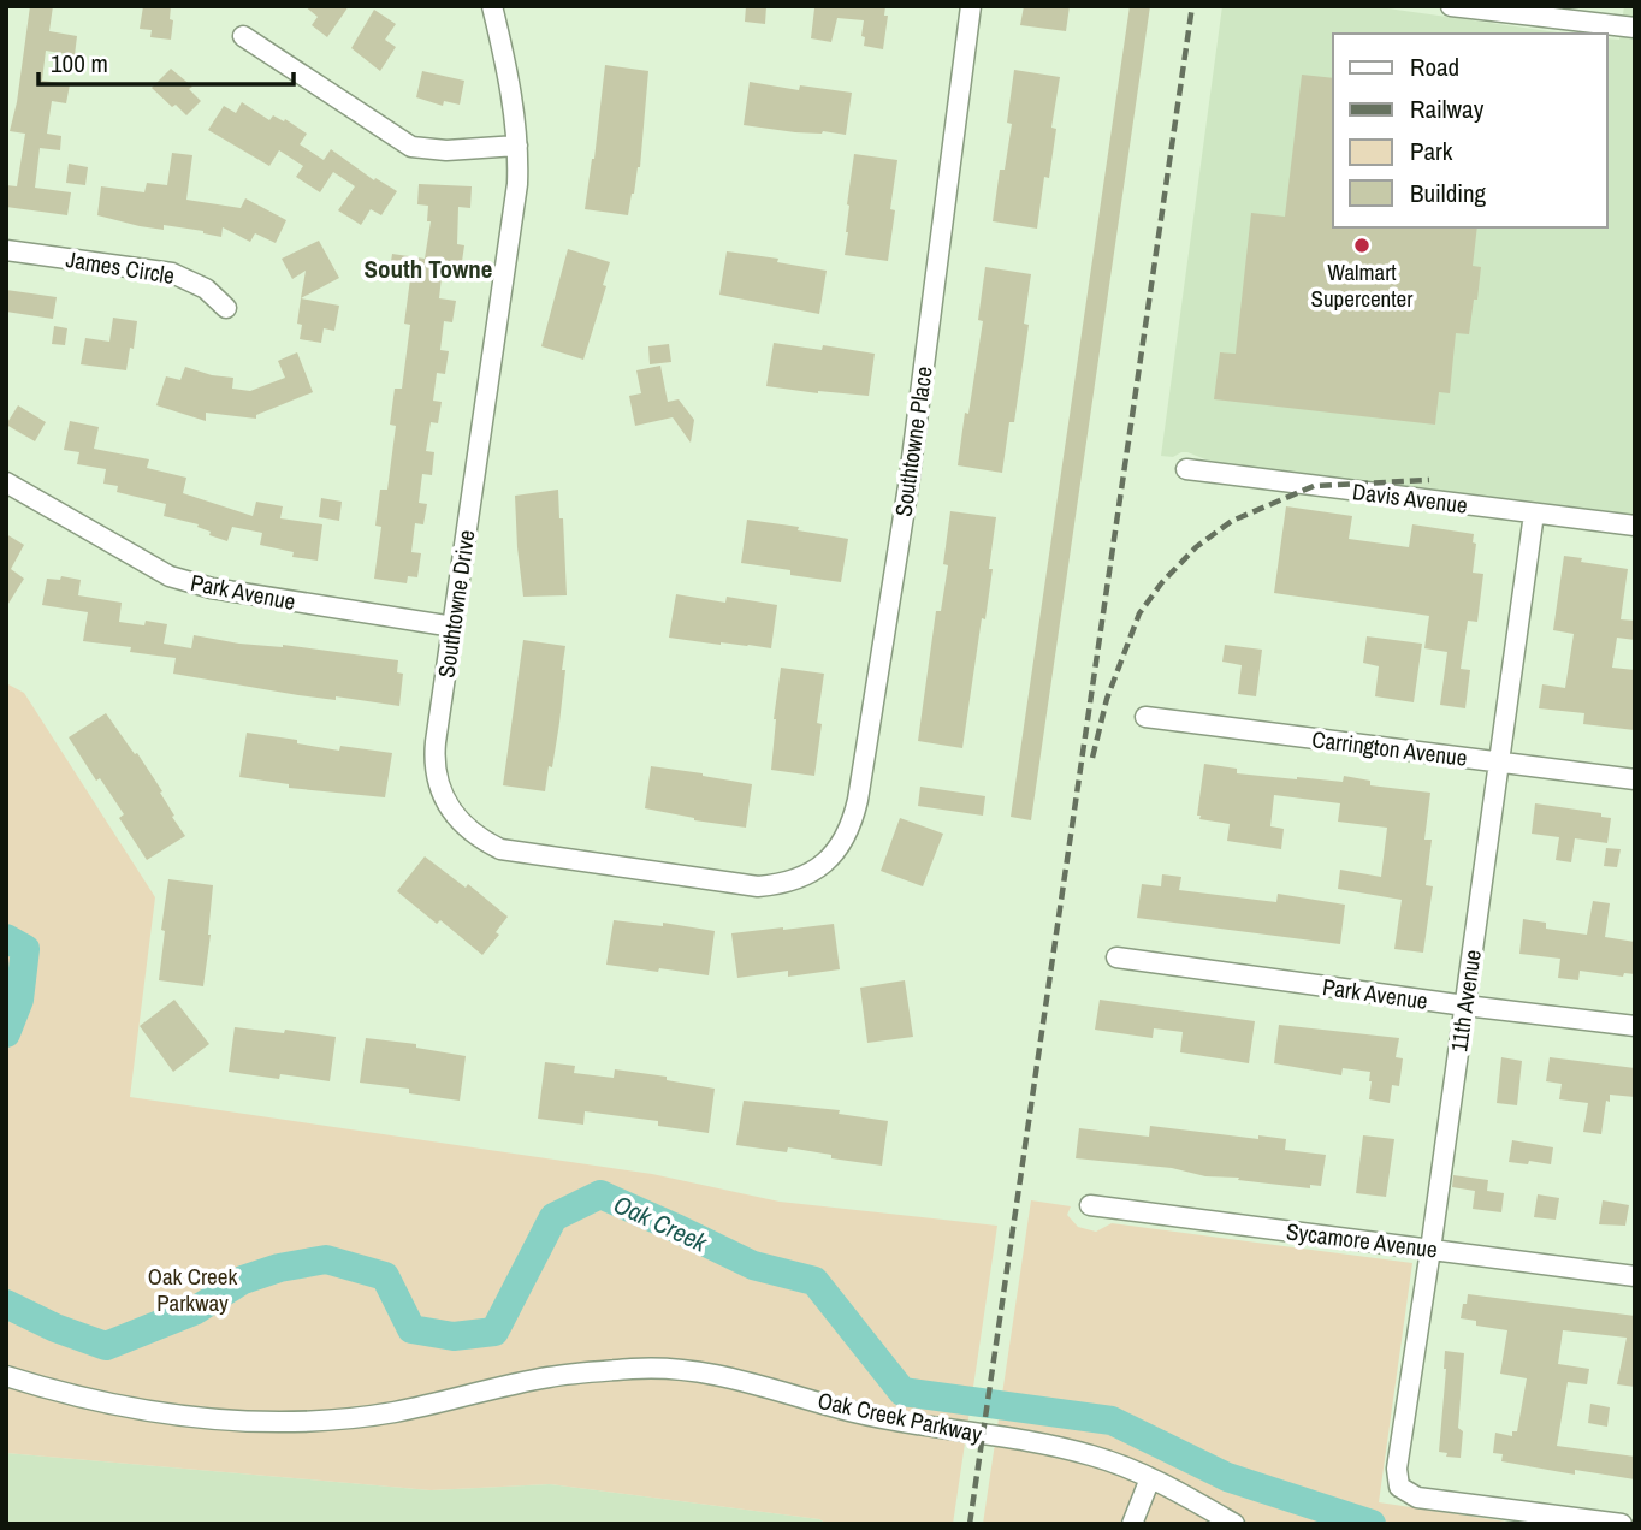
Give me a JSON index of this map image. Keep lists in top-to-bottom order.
{
  "streets": {
    "street": [
      "James Circle",
      "Southtowne Place",
      "Davis Avenue",
      "Park Avenue",
      "Southtowne Drive",
      "Carrington Avenue",
      "11th Avenue",
      "Sycamore Avenue",
      "Oak Creek Parkway"
    ]
  },
  "crossings": [
    ["Southtowne Place", "Southtowne Drive"],
    ["Davis Avenue", "11th Avenue"],
    ["Park Avenue", "Southtowne Drive"],
    ["Park Avenue", "11th Avenue"],
    ["Carrington Avenue", "11th Avenue"],
    ["11th Avenue", "Sycamore Avenue"]
  ],
  "districts": ["South Towne"],
  "water": ["Oak Creek"],
  "parks": ["Oak Creek Parkway"],
  "places": ["Walmart Supercenter"],
  "legend": [
    "Road",
    "Railway",
    "Park",
    "Building"
  ],
  "scale_bar": "100 m"
}
